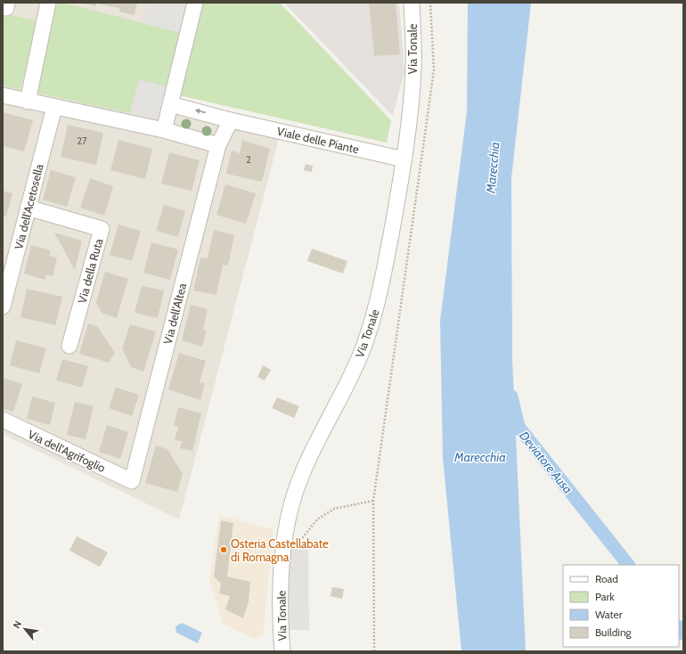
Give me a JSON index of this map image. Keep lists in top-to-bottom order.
{
  "streets": {
    "street": [
      "Via Tonale",
      "Viale delle Piante",
      "Via dell'Acetosella",
      "Via della Ruta",
      "Via dell'Altea",
      "Via dell'Agrifoglio"
    ]
  },
  "crossings": [
    ["Via Tonale", "Viale delle Piante"],
    ["Via dell'Acetosella", "Via della Ruta"],
    ["Via dell'Altea", "Via dell'Agrifoglio"]
  ],
  "water": ["Marecchia", "Deviatore Ausa"],
  "places": ["Osteria Castellabate di Romagna"],
  "house_numbers": ["27", "2"],
  "legend": [
    "Road",
    "Park",
    "Water",
    "Building"
  ],
  "north": "top left"
}
